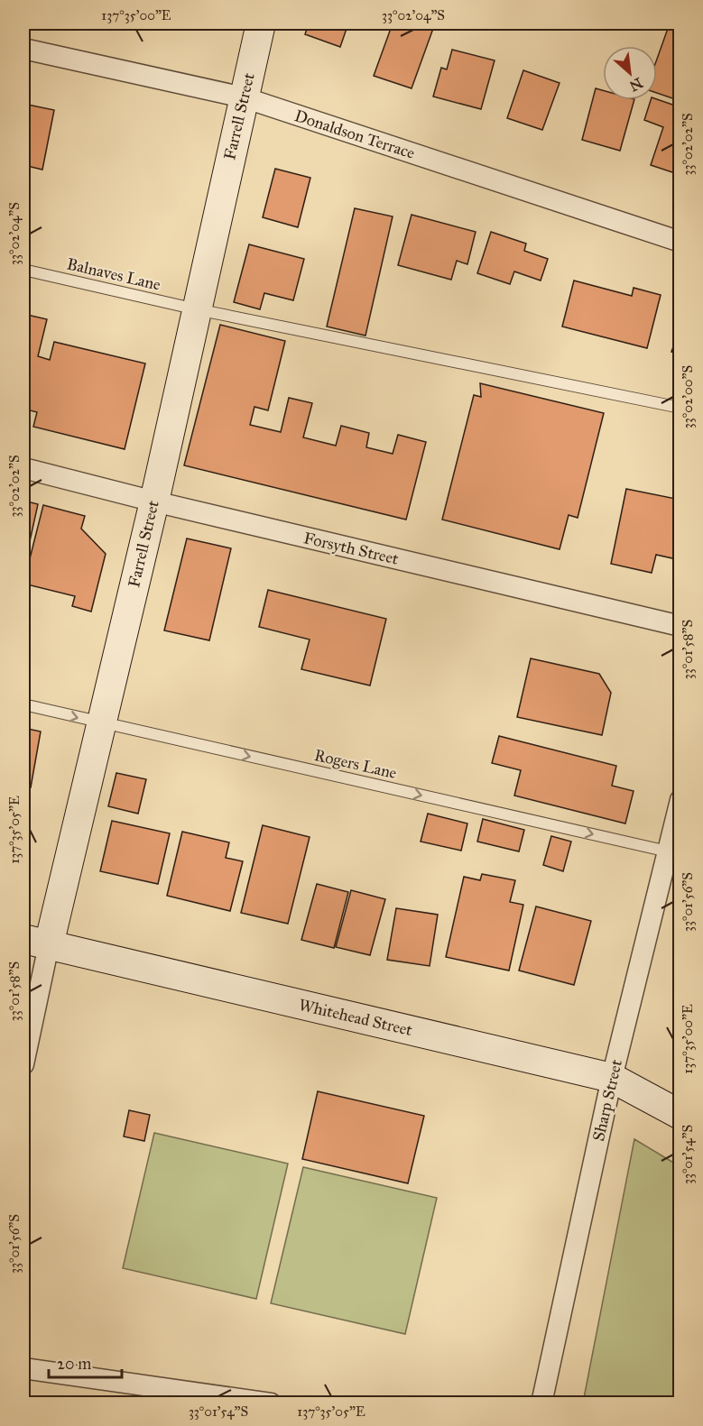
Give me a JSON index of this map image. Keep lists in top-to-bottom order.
{
  "streets": {
    "main road": ["Farrell Street", "Whitehead Street"],
    "street": ["Donaldson Terrace", "Forsyth Street", "Sharp Street"],
    "lane": ["Balnaves Lane", "Rogers Lane"]
  },
  "crossings": [
    ["Farrell Street", "Donaldson Terrace"],
    ["Farrell Street", "Balnaves Lane"],
    ["Farrell Street", "Forsyth Street"],
    ["Farrell Street", "Rogers Lane"],
    ["Farrell Street", "Whitehead Street"],
    ["Rogers Lane", "Sharp Street"],
    ["Whitehead Street", "Sharp Street"]
  ],
  "one_way": ["Rogers Lane"],
  "scale_bar": "20 m",
  "north": "bottom right",
  "coordinates": [
    "137°35'00\"E",
    "33°02'04\"S",
    "33°02'02\"S",
    "33°02'00\"S",
    "33°01'58\"S",
    "137°35'05\"E",
    "33°01'56\"S",
    "33°01'54\"S"
  ]
}
